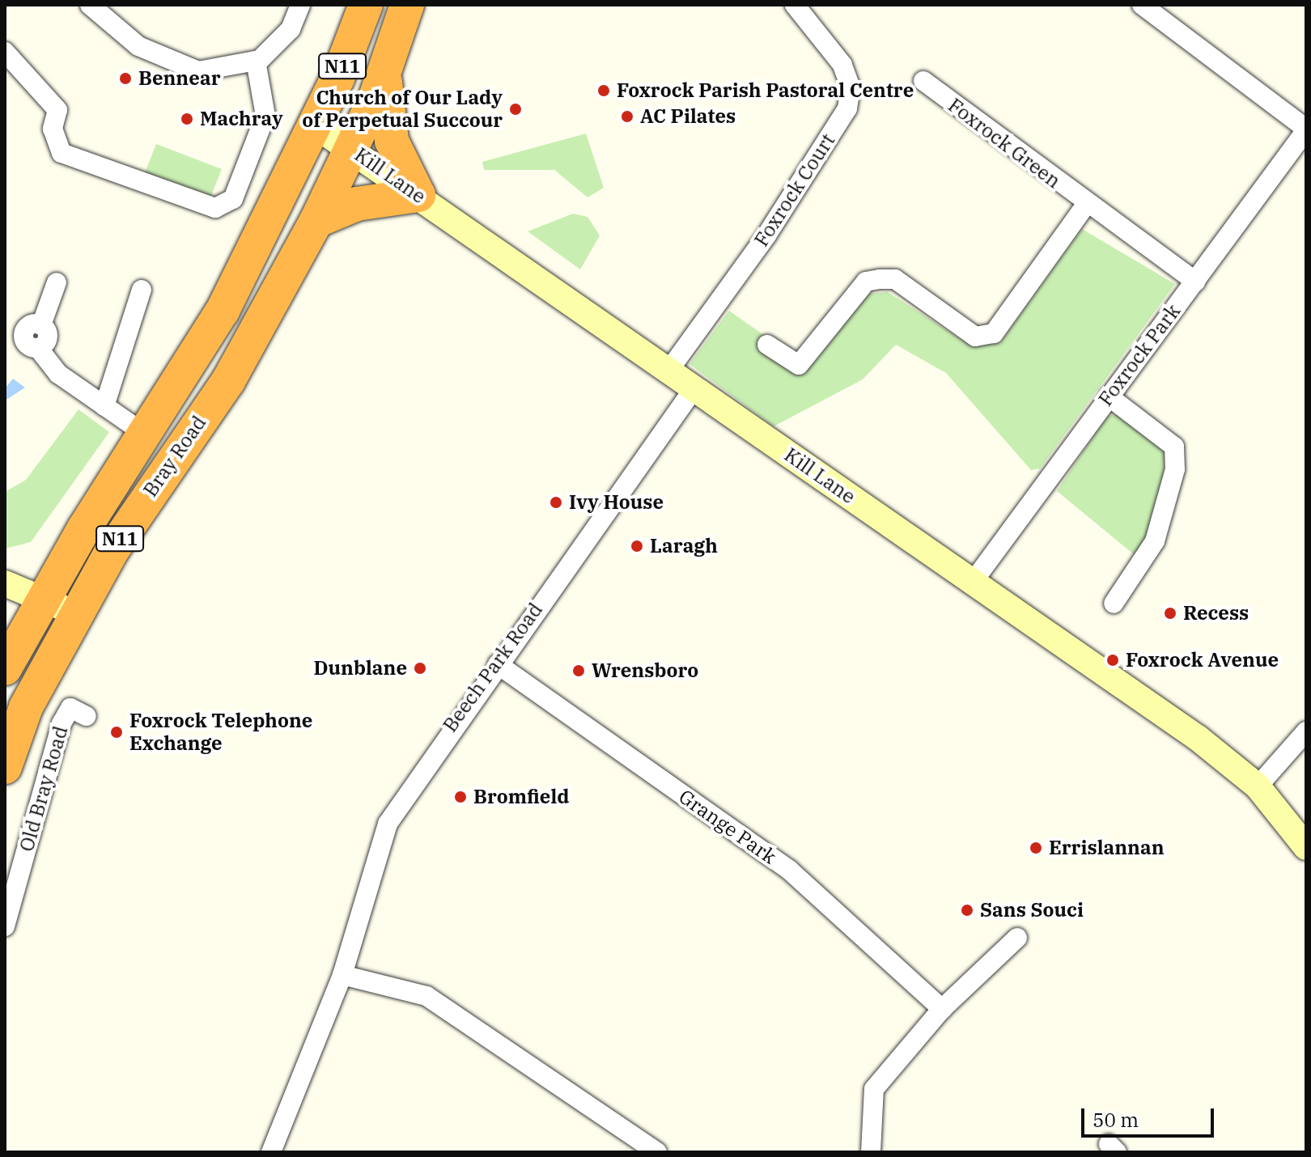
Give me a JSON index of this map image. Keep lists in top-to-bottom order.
{
  "streets": {
    "highway": ["N11", "Bray Road"],
    "main road": ["Kill Lane"],
    "street": [
      "Foxrock Green",
      "Foxrock Court",
      "Foxrock Park",
      "Beech Park Road",
      "Old Bray Road",
      "Grange Park"
    ]
  },
  "crossings": [
    ["N11", "Kill Lane"],
    ["N11", "Bray Road"],
    ["Foxrock Green", "Foxrock Park"],
    ["Kill Lane", "Foxrock Court"],
    ["Kill Lane", "Foxrock Park"],
    ["Kill Lane", "Bray Road"],
    ["Kill Lane", "Beech Park Road"],
    ["Beech Park Road", "Grange Park"]
  ],
  "places": [
    "Bennear",
    "Foxrock Parish Pastoral Centre",
    "Church of Our Lady of Perpetual Succour",
    "AC Pilates",
    "Machray",
    "Ivy House",
    "Laragh",
    "Recess",
    "Foxrock Avenue",
    "Dunblane",
    "Wrensboro",
    "Foxrock Telephone Exchange",
    "Bromfield",
    "Errislannan",
    "Sans Souci"
  ],
  "scale_bar": "50 m"
}
